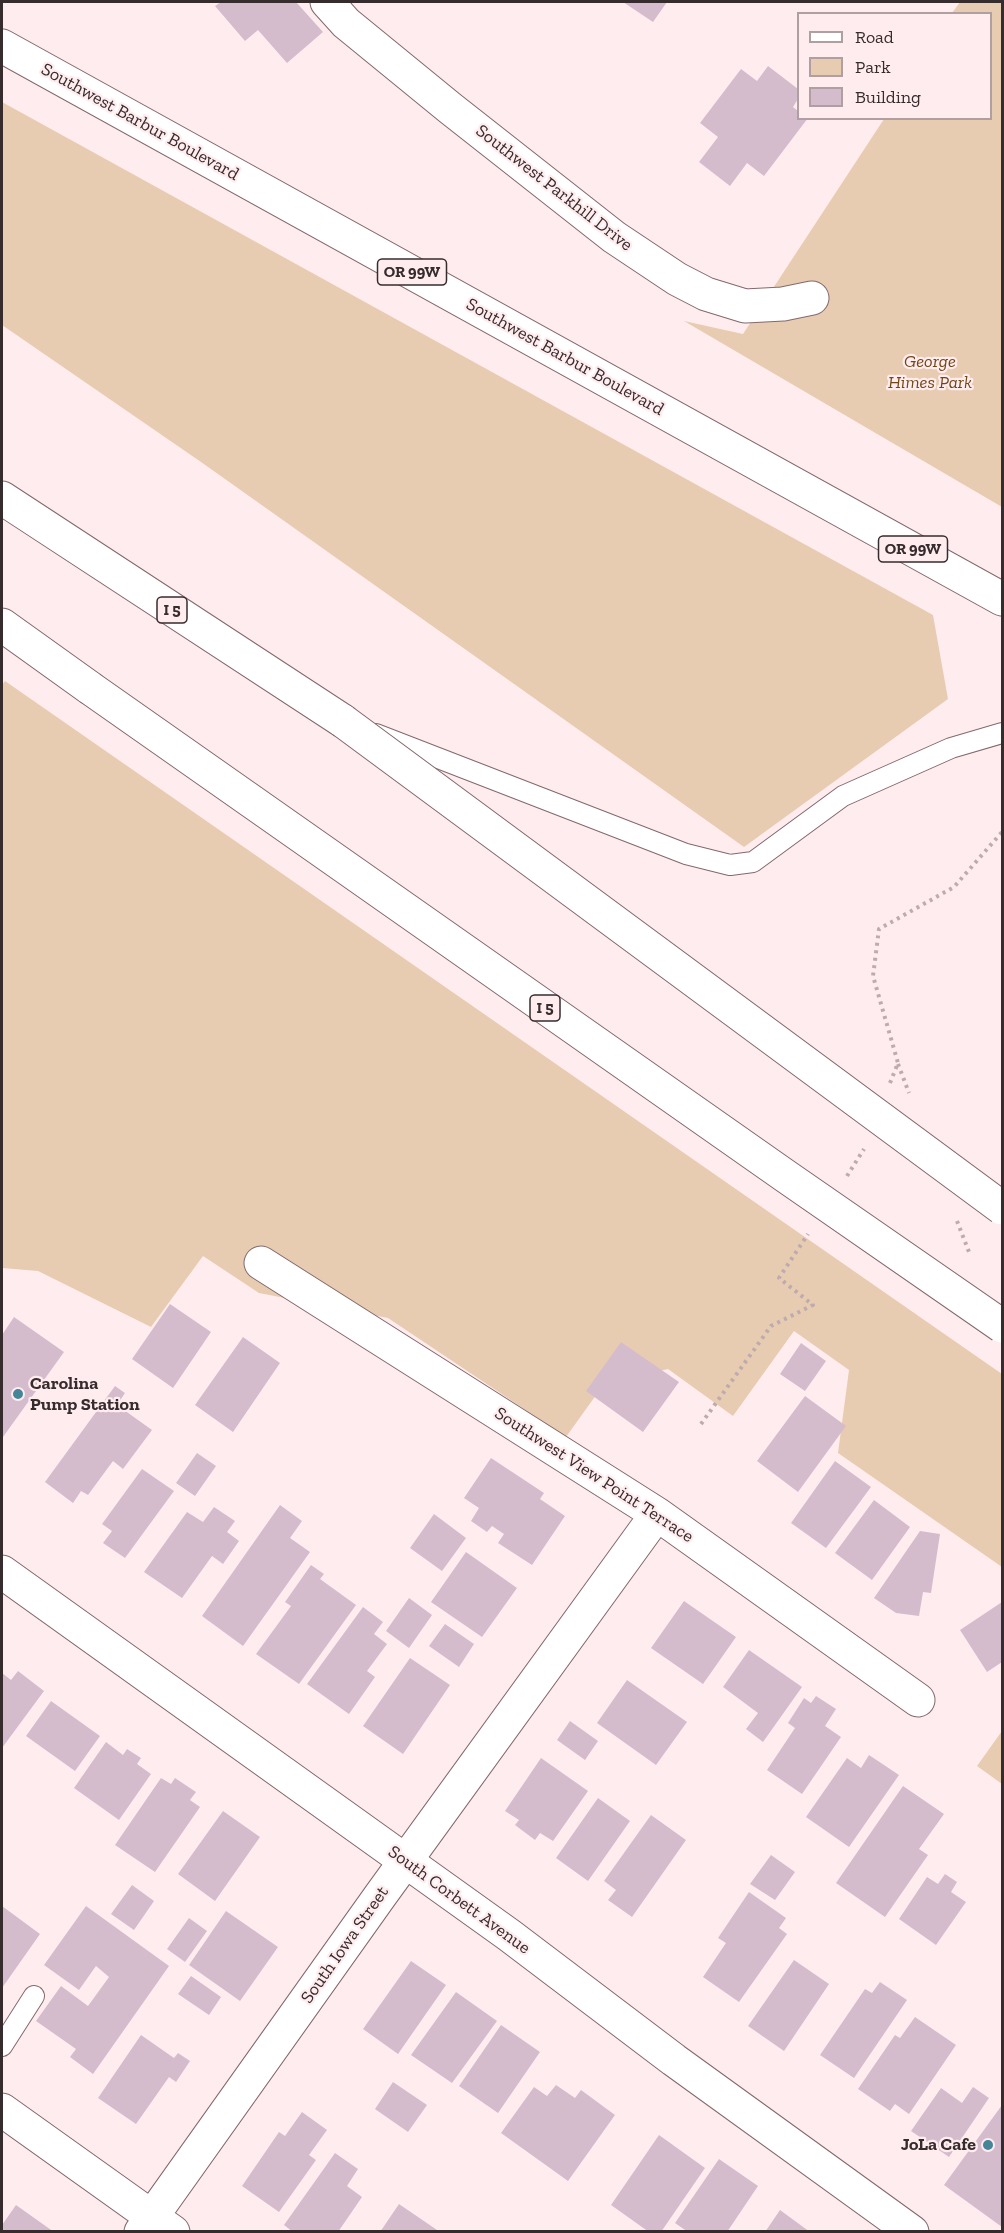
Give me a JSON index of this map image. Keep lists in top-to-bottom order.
{
  "streets": {
    "main road": [
      "Southwest Barbur Boulevard",
      "Southwest Parkhill Drive",
      "OR 99W",
      "I 5",
      "Southwest View Point Terrace",
      "South Corbett Avenue",
      "South Iowa Street"
    ]
  },
  "crossings": [
    ["Southwest View Point Terrace", "South Iowa Street"],
    ["South Corbett Avenue", "South Iowa Street"]
  ],
  "parks": ["George Himes Park"],
  "places": ["Carolina Pump Station", "JoLa Cafe"],
  "legend": ["Road", "Park", "Building"]
}
